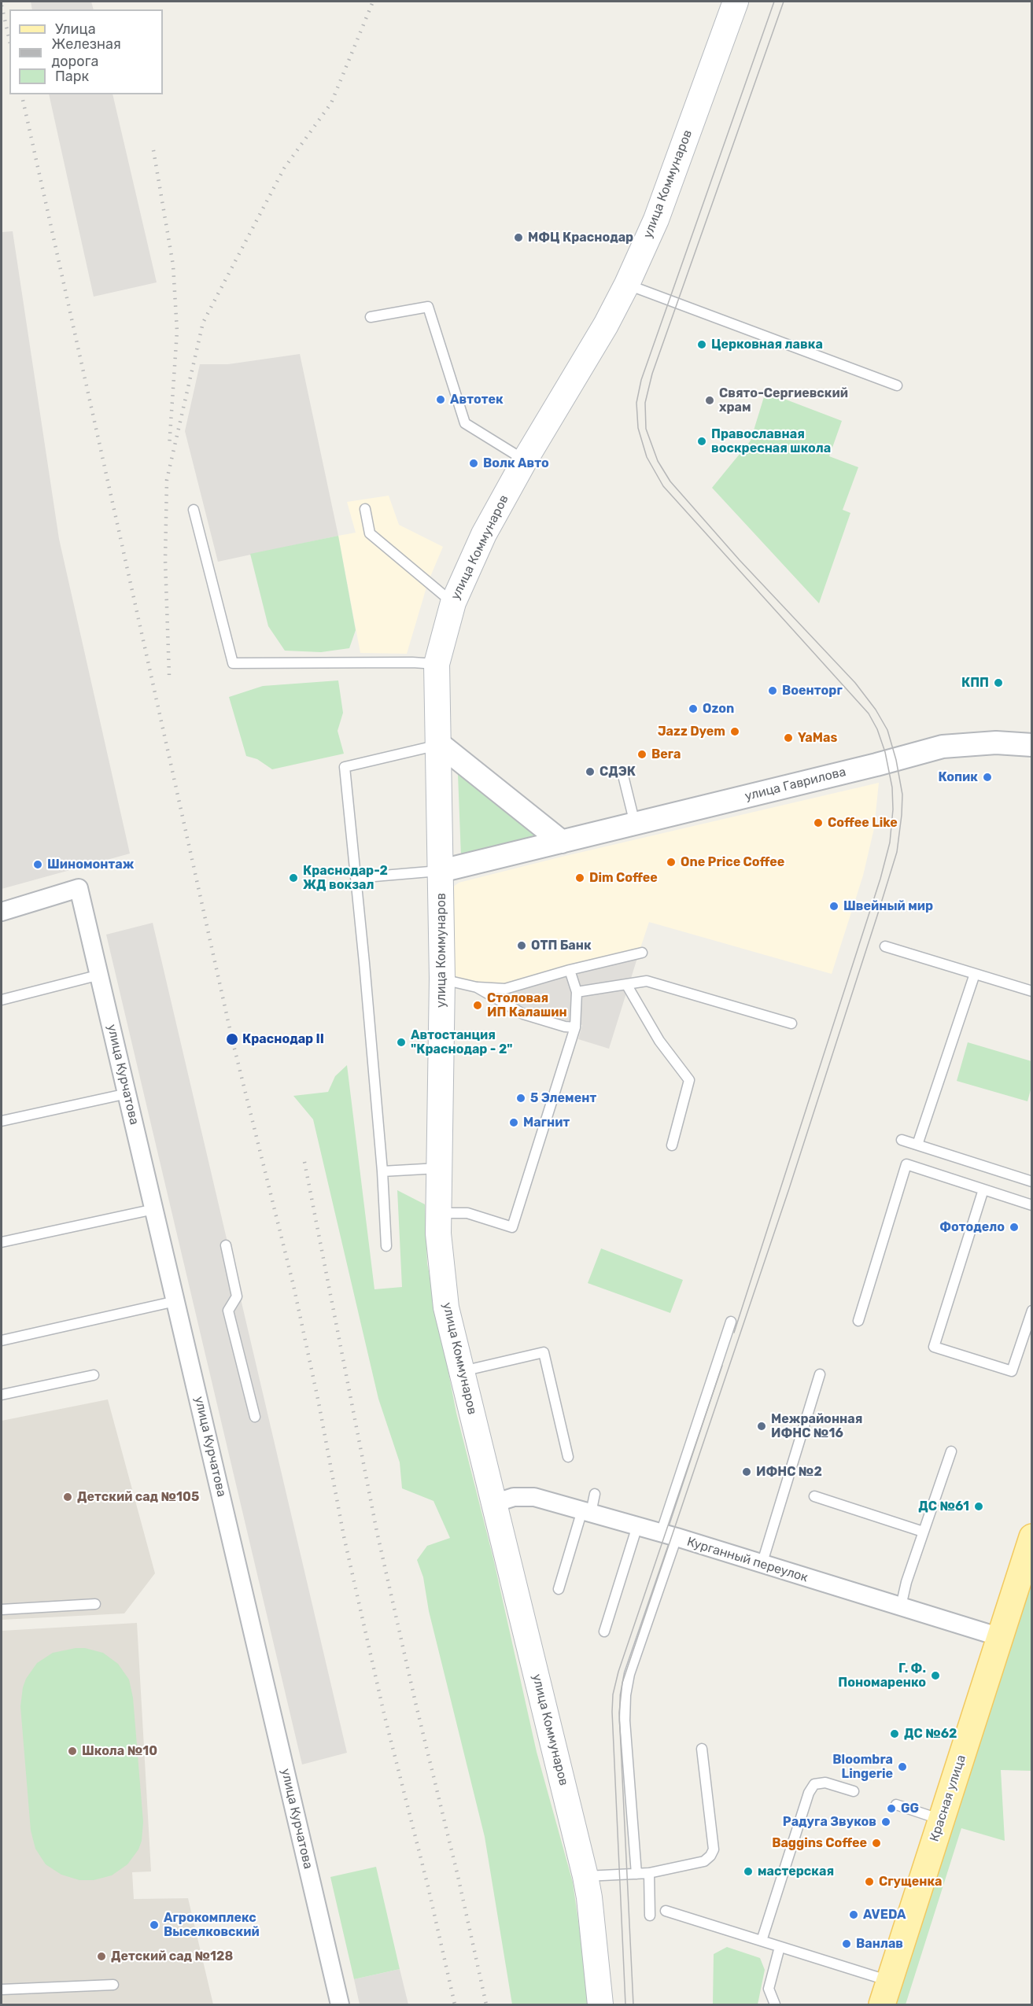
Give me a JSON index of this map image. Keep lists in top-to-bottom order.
{
  "streets": {
    "main road": ["улица Коммунаров", "Красная улица"],
    "street": ["улица Гаврилова", "улица Курчатова", "Курганный переулок"]
  },
  "crossings": [
    ["улица Коммунаров", "улица Гаврилова"],
    ["улица Коммунаров", "Курганный переулок"],
    ["Курганный переулок", "Красная улица"]
  ],
  "places": [
    "МФЦ Краснодар",
    "Церковная лавка",
    "Автотек",
    "Свято-Сергиевский храм",
    "Православная воскресная школа",
    "Волк Авто",
    "КПП",
    "Военторг",
    "Ozon",
    "Jazz Dyem",
    "YaMas",
    "Вега",
    "СДЭК",
    "Копик",
    "Coffee Like",
    "One Price Coffee",
    "Шиномонтаж",
    "Краснодар-2 ЖД вокзал",
    "Dim Coffee",
    "Швейный мир",
    "ОТП Банк",
    "Столовая ИП Калашин",
    "Краснодар II",
    "Автостанция \"Краснодар - 2\"",
    "5 Элемент",
    "Магнит",
    "Фотодело",
    "Межрайонная ИФНС №16",
    "ИФНС №2",
    "Детский сад №105",
    "ДС №61",
    "Г. Ф. Пономаренко",
    "ДС №62",
    "Школа №10",
    "Bloombra Lingerie",
    "GG",
    "Радуга Звуков",
    "Baggins Coffee",
    "мастерская",
    "Сгущенка",
    "AVEDA",
    "Агрокомплекс Выселковский",
    "Ванлав",
    "Детский сад №128"
  ],
  "legend": ["Улица", "Железная дорога", "Парк"]
}
